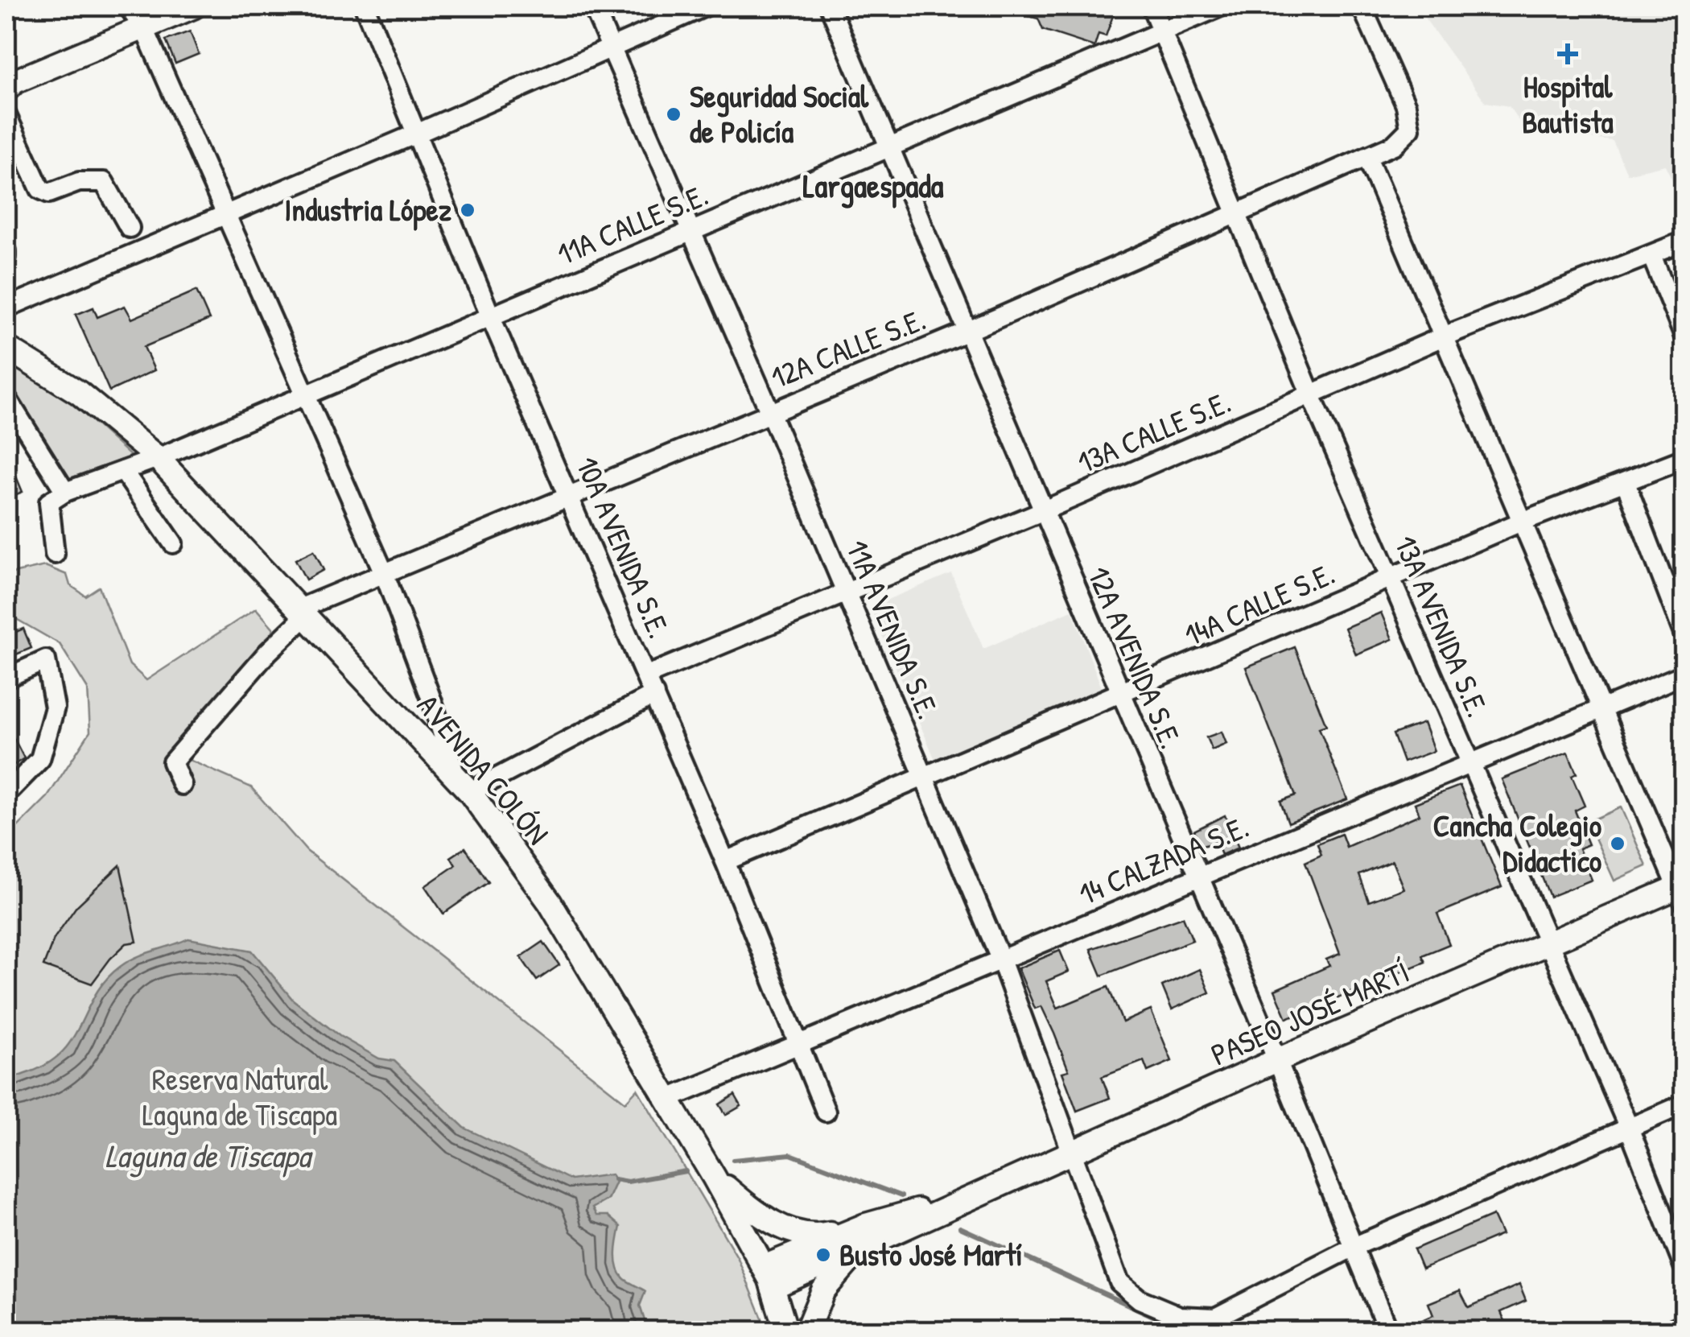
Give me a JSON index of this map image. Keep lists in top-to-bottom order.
{
  "streets": {
    "main road": ["AVENIDA COLÓN", "PASEO JOSÉ MARTÍ"],
    "street": [
      "11A CALLE S.E.",
      "12A CALLE S.E.",
      "13A CALLE S.E.",
      "10A AVENIDA S.E.",
      "14A CALLE S.E.",
      "13A AVENIDA S.E.",
      "11A AVENIDA S.E.",
      "12A AVENIDA S.E.",
      "14 CALZADA S.E."
    ]
  },
  "crossings": [
    ["11A CALLE S.E.", "10A AVENIDA S.E."],
    ["11A CALLE S.E.", "13A AVENIDA S.E."],
    ["11A CALLE S.E.", "11A AVENIDA S.E."],
    ["11A CALLE S.E.", "12A AVENIDA S.E."],
    ["11A CALLE S.E.", "AVENIDA COLÓN"],
    ["12A CALLE S.E.", "10A AVENIDA S.E."],
    ["12A CALLE S.E.", "13A AVENIDA S.E."],
    ["12A CALLE S.E.", "11A AVENIDA S.E."],
    ["12A CALLE S.E.", "12A AVENIDA S.E."],
    ["12A CALLE S.E.", "AVENIDA COLÓN"],
    ["13A CALLE S.E.", "10A AVENIDA S.E."],
    ["13A CALLE S.E.", "13A AVENIDA S.E."],
    ["13A CALLE S.E.", "11A AVENIDA S.E."],
    ["13A CALLE S.E.", "12A AVENIDA S.E."],
    ["10A AVENIDA S.E.", "14A CALLE S.E."],
    ["10A AVENIDA S.E.", "14 CALZADA S.E."],
    ["14A CALLE S.E.", "13A AVENIDA S.E."],
    ["14A CALLE S.E.", "11A AVENIDA S.E."],
    ["14A CALLE S.E.", "12A AVENIDA S.E."],
    ["13A AVENIDA S.E.", "14 CALZADA S.E."],
    ["13A AVENIDA S.E.", "PASEO JOSÉ MARTÍ"],
    ["11A AVENIDA S.E.", "12A AVENIDA S.E."],
    ["11A AVENIDA S.E.", "14 CALZADA S.E."],
    ["11A AVENIDA S.E.", "PASEO JOSÉ MARTÍ"],
    ["12A AVENIDA S.E.", "14 CALZADA S.E."],
    ["12A AVENIDA S.E.", "PASEO JOSÉ MARTÍ"],
    ["AVENIDA COLÓN", "14 CALZADA S.E."],
    ["AVENIDA COLÓN", "PASEO JOSÉ MARTÍ"]
  ],
  "districts": ["Largaespada"],
  "water": ["Laguna de Tiscapa"],
  "parks": ["Reserva Natural Laguna de Tiscapa"],
  "places": {
    "health": ["Hospital Bautista"],
    "other": [
      "Seguridad Social de Policía",
      "Industria López",
      "Cancha Colegio Didactico",
      "Busto José Martí"
    ]
  }
}
